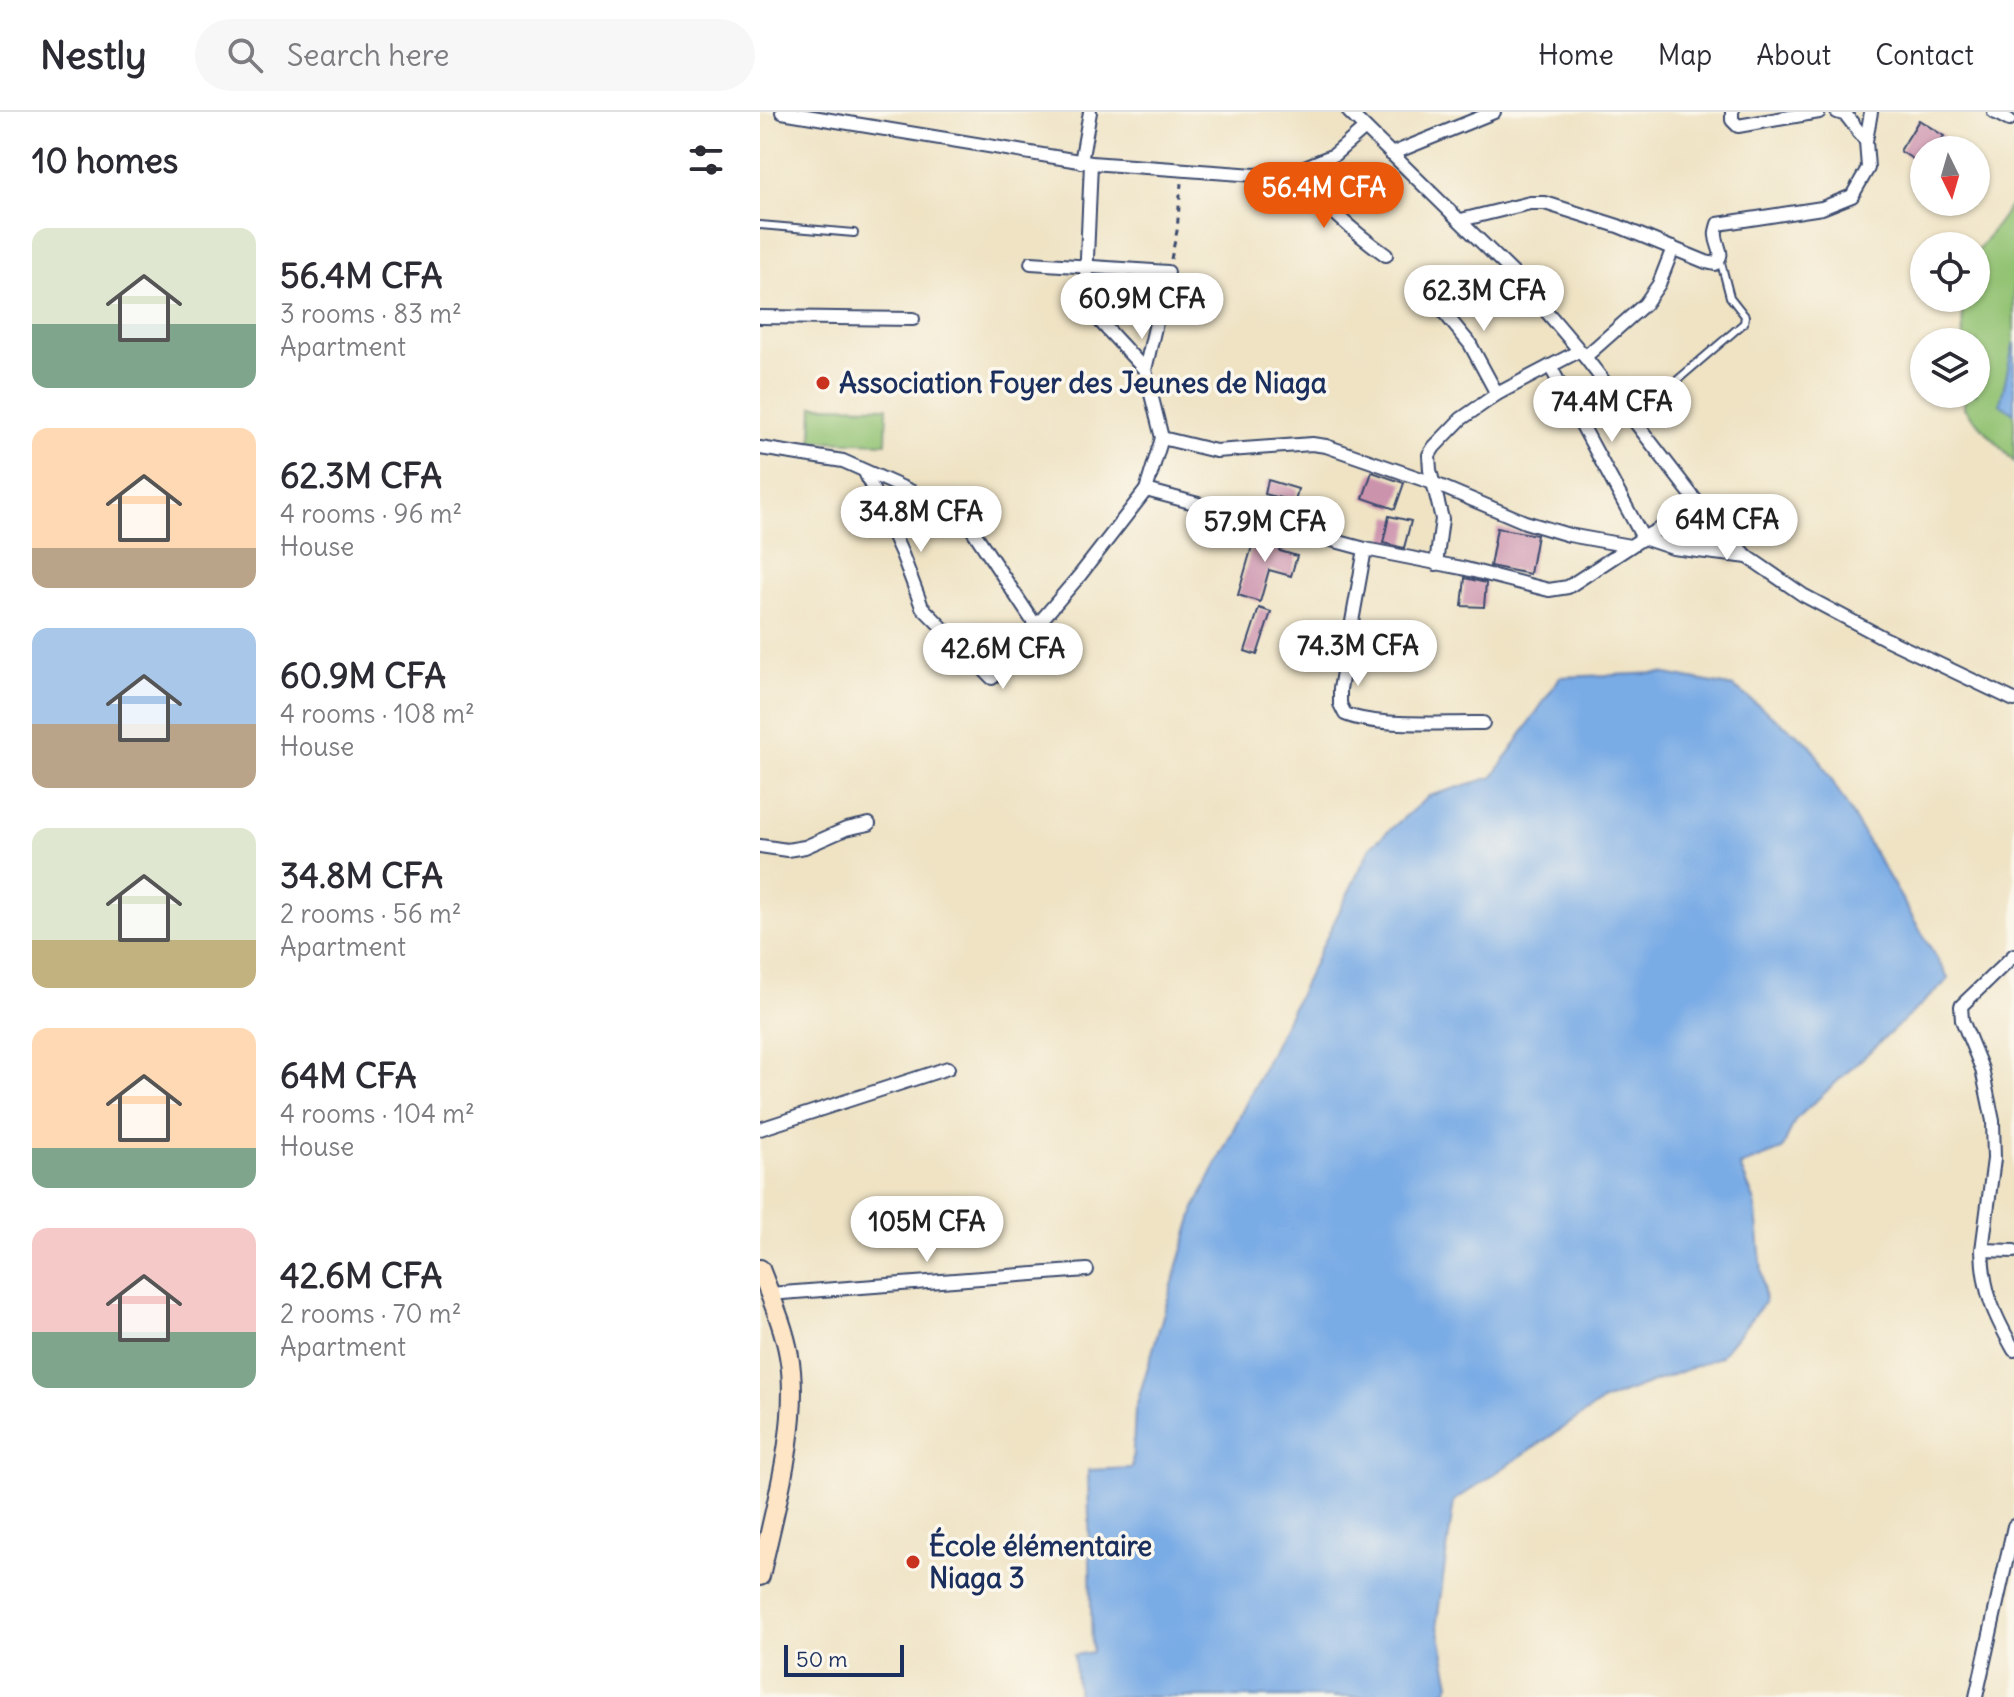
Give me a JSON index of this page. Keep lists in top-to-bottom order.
{
  "places": ["Association Foyer des Jeunes de Niaga", "École élémentaire Niaga 3"],
  "scale_bar": "50 m",
  "north": "bottom",
  "page": {
    "header": "Nestly",
    "search": "Search here",
    "nav": [
      "Home",
      "Map",
      "About",
      "Contact"
    ],
    "heading": "10 homes",
    "price": [
      "56.4M CFA",
      "62.3M CFA",
      "60.9M CFA",
      "74.4M CFA",
      "34.8M CFA",
      "64M CFA",
      "57.9M CFA",
      "74.3M CFA",
      "42.6M CFA",
      "105M CFA"
    ],
    "list": [
      {
        "name": "56.4M CFA",
        "note": "3 rooms · 83 m² · Apartment"
      },
      {
        "name": "62.3M CFA",
        "note": "4 rooms · 96 m² · House"
      },
      {
        "name": "60.9M CFA",
        "note": "4 rooms · 108 m² · House"
      },
      {
        "name": "34.8M CFA",
        "note": "2 rooms · 56 m² · Apartment"
      },
      {
        "name": "64M CFA",
        "note": "4 rooms · 104 m² · House"
      },
      {
        "name": "42.6M CFA",
        "note": "2 rooms · 70 m² · Apartment"
      }
    ],
    "scale": "50 m"
  }
}
